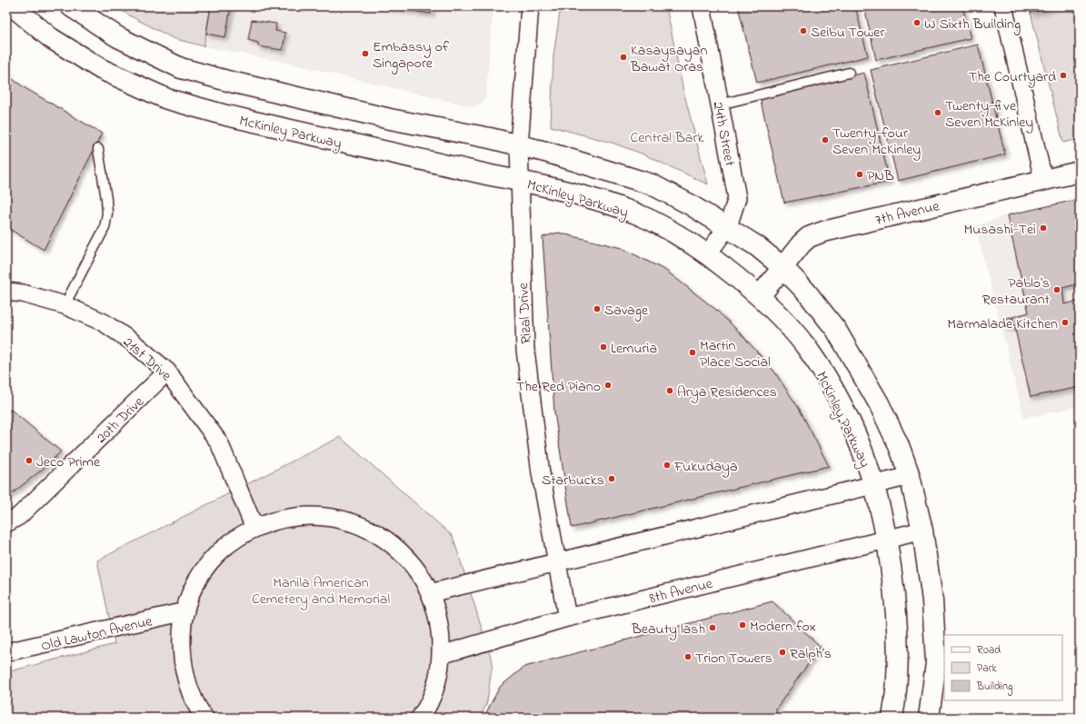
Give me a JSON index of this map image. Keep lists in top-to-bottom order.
{
  "streets": {
    "main road": ["McKinley Parkway", "7th Avenue"],
    "street": [
      "24th Street",
      "Rizal Drive",
      "21st Drive",
      "20th Drive",
      "8th Avenue",
      "Old Lawton Avenue"
    ]
  },
  "crossings": [
    ["McKinley Parkway", "24th Street"],
    ["McKinley Parkway", "7th Avenue"],
    ["McKinley Parkway", "Rizal Drive"],
    ["McKinley Parkway", "8th Avenue"],
    ["Rizal Drive", "8th Avenue"],
    ["21st Drive", "20th Drive"]
  ],
  "parks": ["Central Bark", "Manila American Cemetery and Memorial"],
  "places": [
    "W Sixth Building",
    "Seibu Tower",
    "Embassy of Singapore",
    "Kasaysayan Bawat Oras",
    "The Courtyard",
    "Twenty-five Seven McKinley",
    "Twenty-four Seven McKinley",
    "PNB",
    "Musashi-Tei",
    "Pablo's Restaurant",
    "Savage",
    "Marmalade Kitchen",
    "Lemuria",
    "Martin Place Social",
    "The Red Piano",
    "Arya Residences",
    "Jeco Prime",
    "Fukudaya",
    "Starbucks",
    "Modern fox",
    "Beauty lash",
    "Ralph’s",
    "Trion Towers"
  ],
  "legend": ["Road", "Park", "Building"]
}
